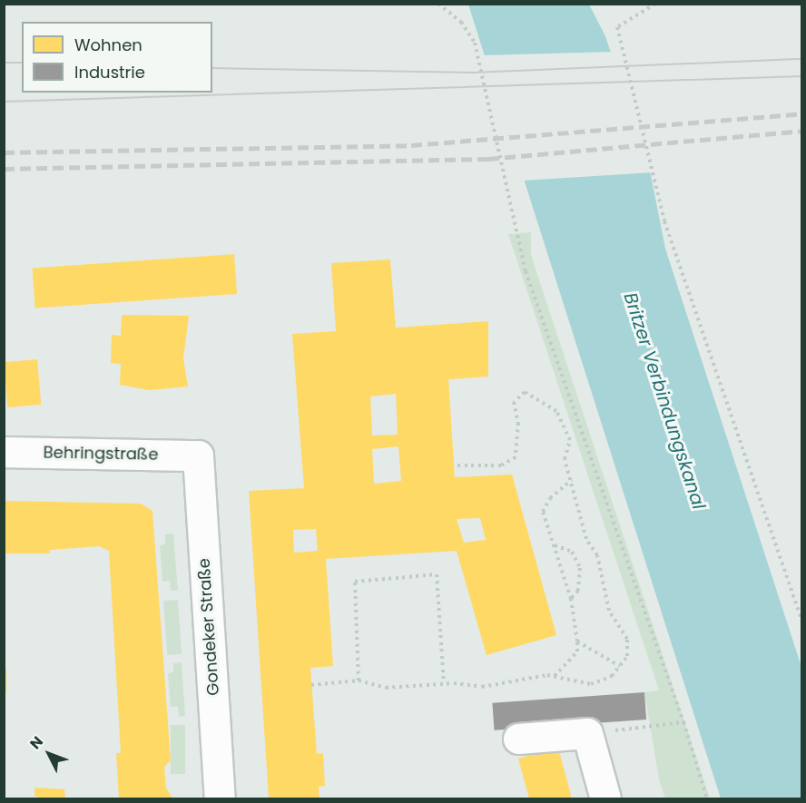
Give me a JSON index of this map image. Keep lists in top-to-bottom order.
{
  "streets": {
    "street": ["Behringstraße", "Gondeker Straße"]
  },
  "crossings": [
    ["Behringstraße", "Gondeker Straße"]
  ],
  "water": ["Britzer Verbindungskanal"],
  "legend": ["Wohnen", "Industrie"],
  "north": "top left"
}
